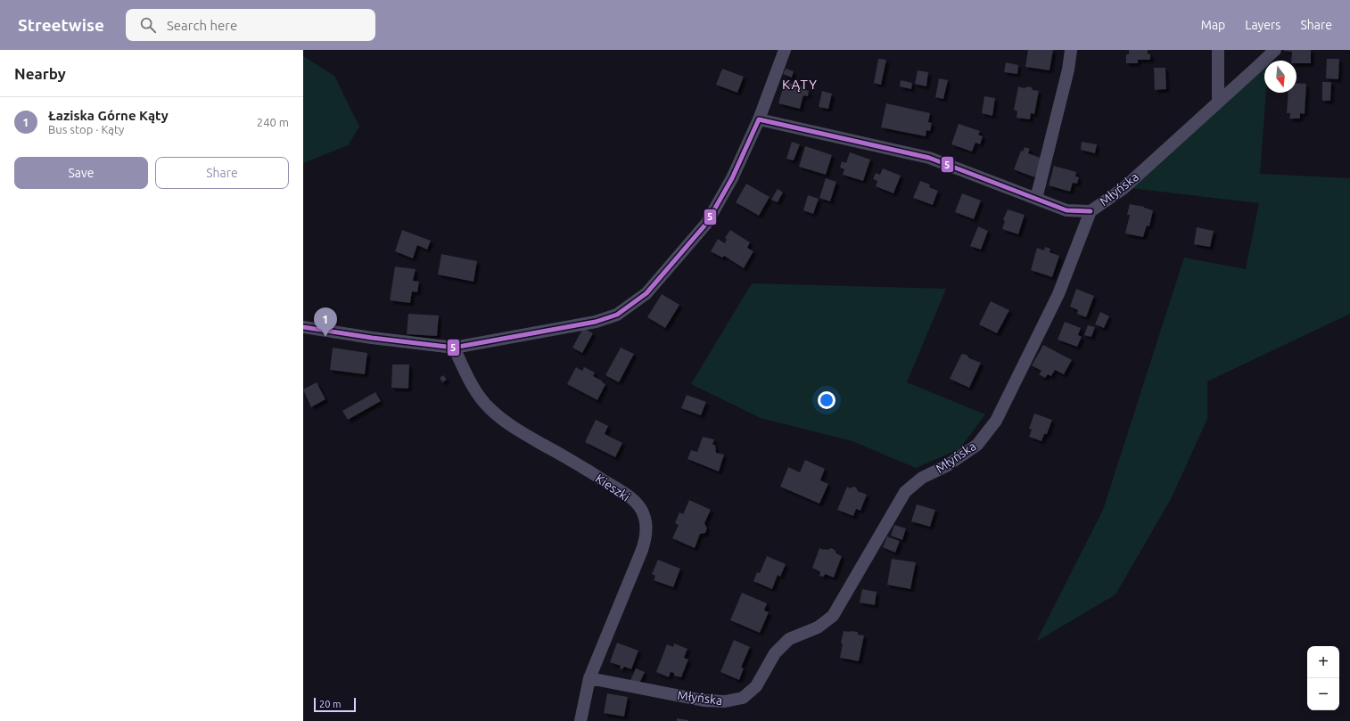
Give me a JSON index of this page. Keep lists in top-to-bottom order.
{
  "streets": {
    "street": ["Młyńska", "Kieszki"]
  },
  "crossings": [
    ["Młyńska", "Kieszki"]
  ],
  "districts": ["KĄTY"],
  "lines": ["transit line 5"],
  "scale_bar": "20 m",
  "north": "bottom",
  "page": {
    "header": "Streetwise",
    "search": "Search here",
    "nav": ["Map", "Layers", "Share"],
    "heading": "Nearby",
    "list": [
      {
        "mark": "1",
        "name": "Łaziska Górne Kąty",
        "note": "Bus stop · Kąty",
        "value": "240 m"
      }
    ],
    "buttons": ["Save", "Share"],
    "pins": "1",
    "map_buttons": ["+", "−"],
    "scale": "20 m"
  }
}
